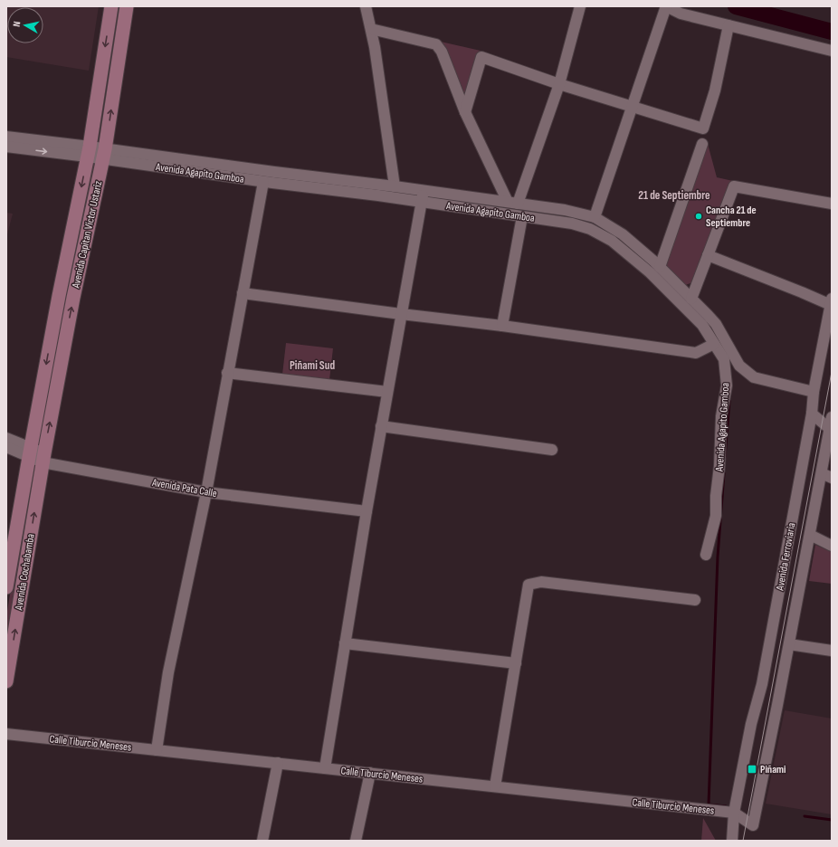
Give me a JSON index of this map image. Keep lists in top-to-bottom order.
{
  "streets": {
    "main road": ["Avenida Capitan Víctor Ustariz", "Avenida Cochabamba"],
    "street": [
      "Avenida Agapito Gamboa",
      "Avenida Pata Calle",
      "Avenida Ferroviaria",
      "Calle Tiburcio Meneses"
    ]
  },
  "crossings": [
    ["Avenida Agapito Gamboa", "Avenida Capitan Víctor Ustariz"],
    ["Avenida Agapito Gamboa", "Avenida Ferroviaria"],
    ["Avenida Capitan Víctor Ustariz", "Avenida Pata Calle"],
    ["Avenida Capitan Víctor Ustariz", "Avenida Cochabamba"],
    ["Avenida Pata Calle", "Avenida Cochabamba"],
    ["Avenida Ferroviaria", "Calle Tiburcio Meneses"]
  ],
  "districts": ["21 de Septiembre", "Piñami Sud"],
  "places": {
    "other": ["Cancha 21 de Septiembre"],
    "transit": ["Piñami"]
  },
  "north": "left"
}
